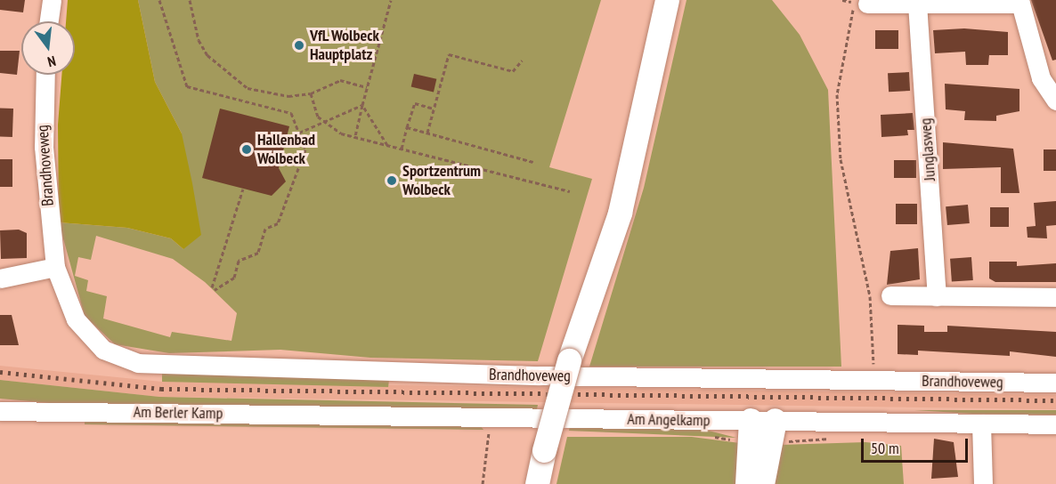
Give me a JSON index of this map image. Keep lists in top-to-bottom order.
{
  "streets": {
    "street": [
      "Junglasweg",
      "Brandhoveweg",
      "Am Berler Kamp",
      "Am Angelkamp"
    ]
  },
  "crossings": [
    ["Am Berler Kamp", "Am Angelkamp"]
  ],
  "places": ["VfL Wolbeck Hauptplatz", "Hallenbad Wolbeck", "Sportzentrum Wolbeck"],
  "scale_bar": "50 m",
  "north": "bottom"
}
